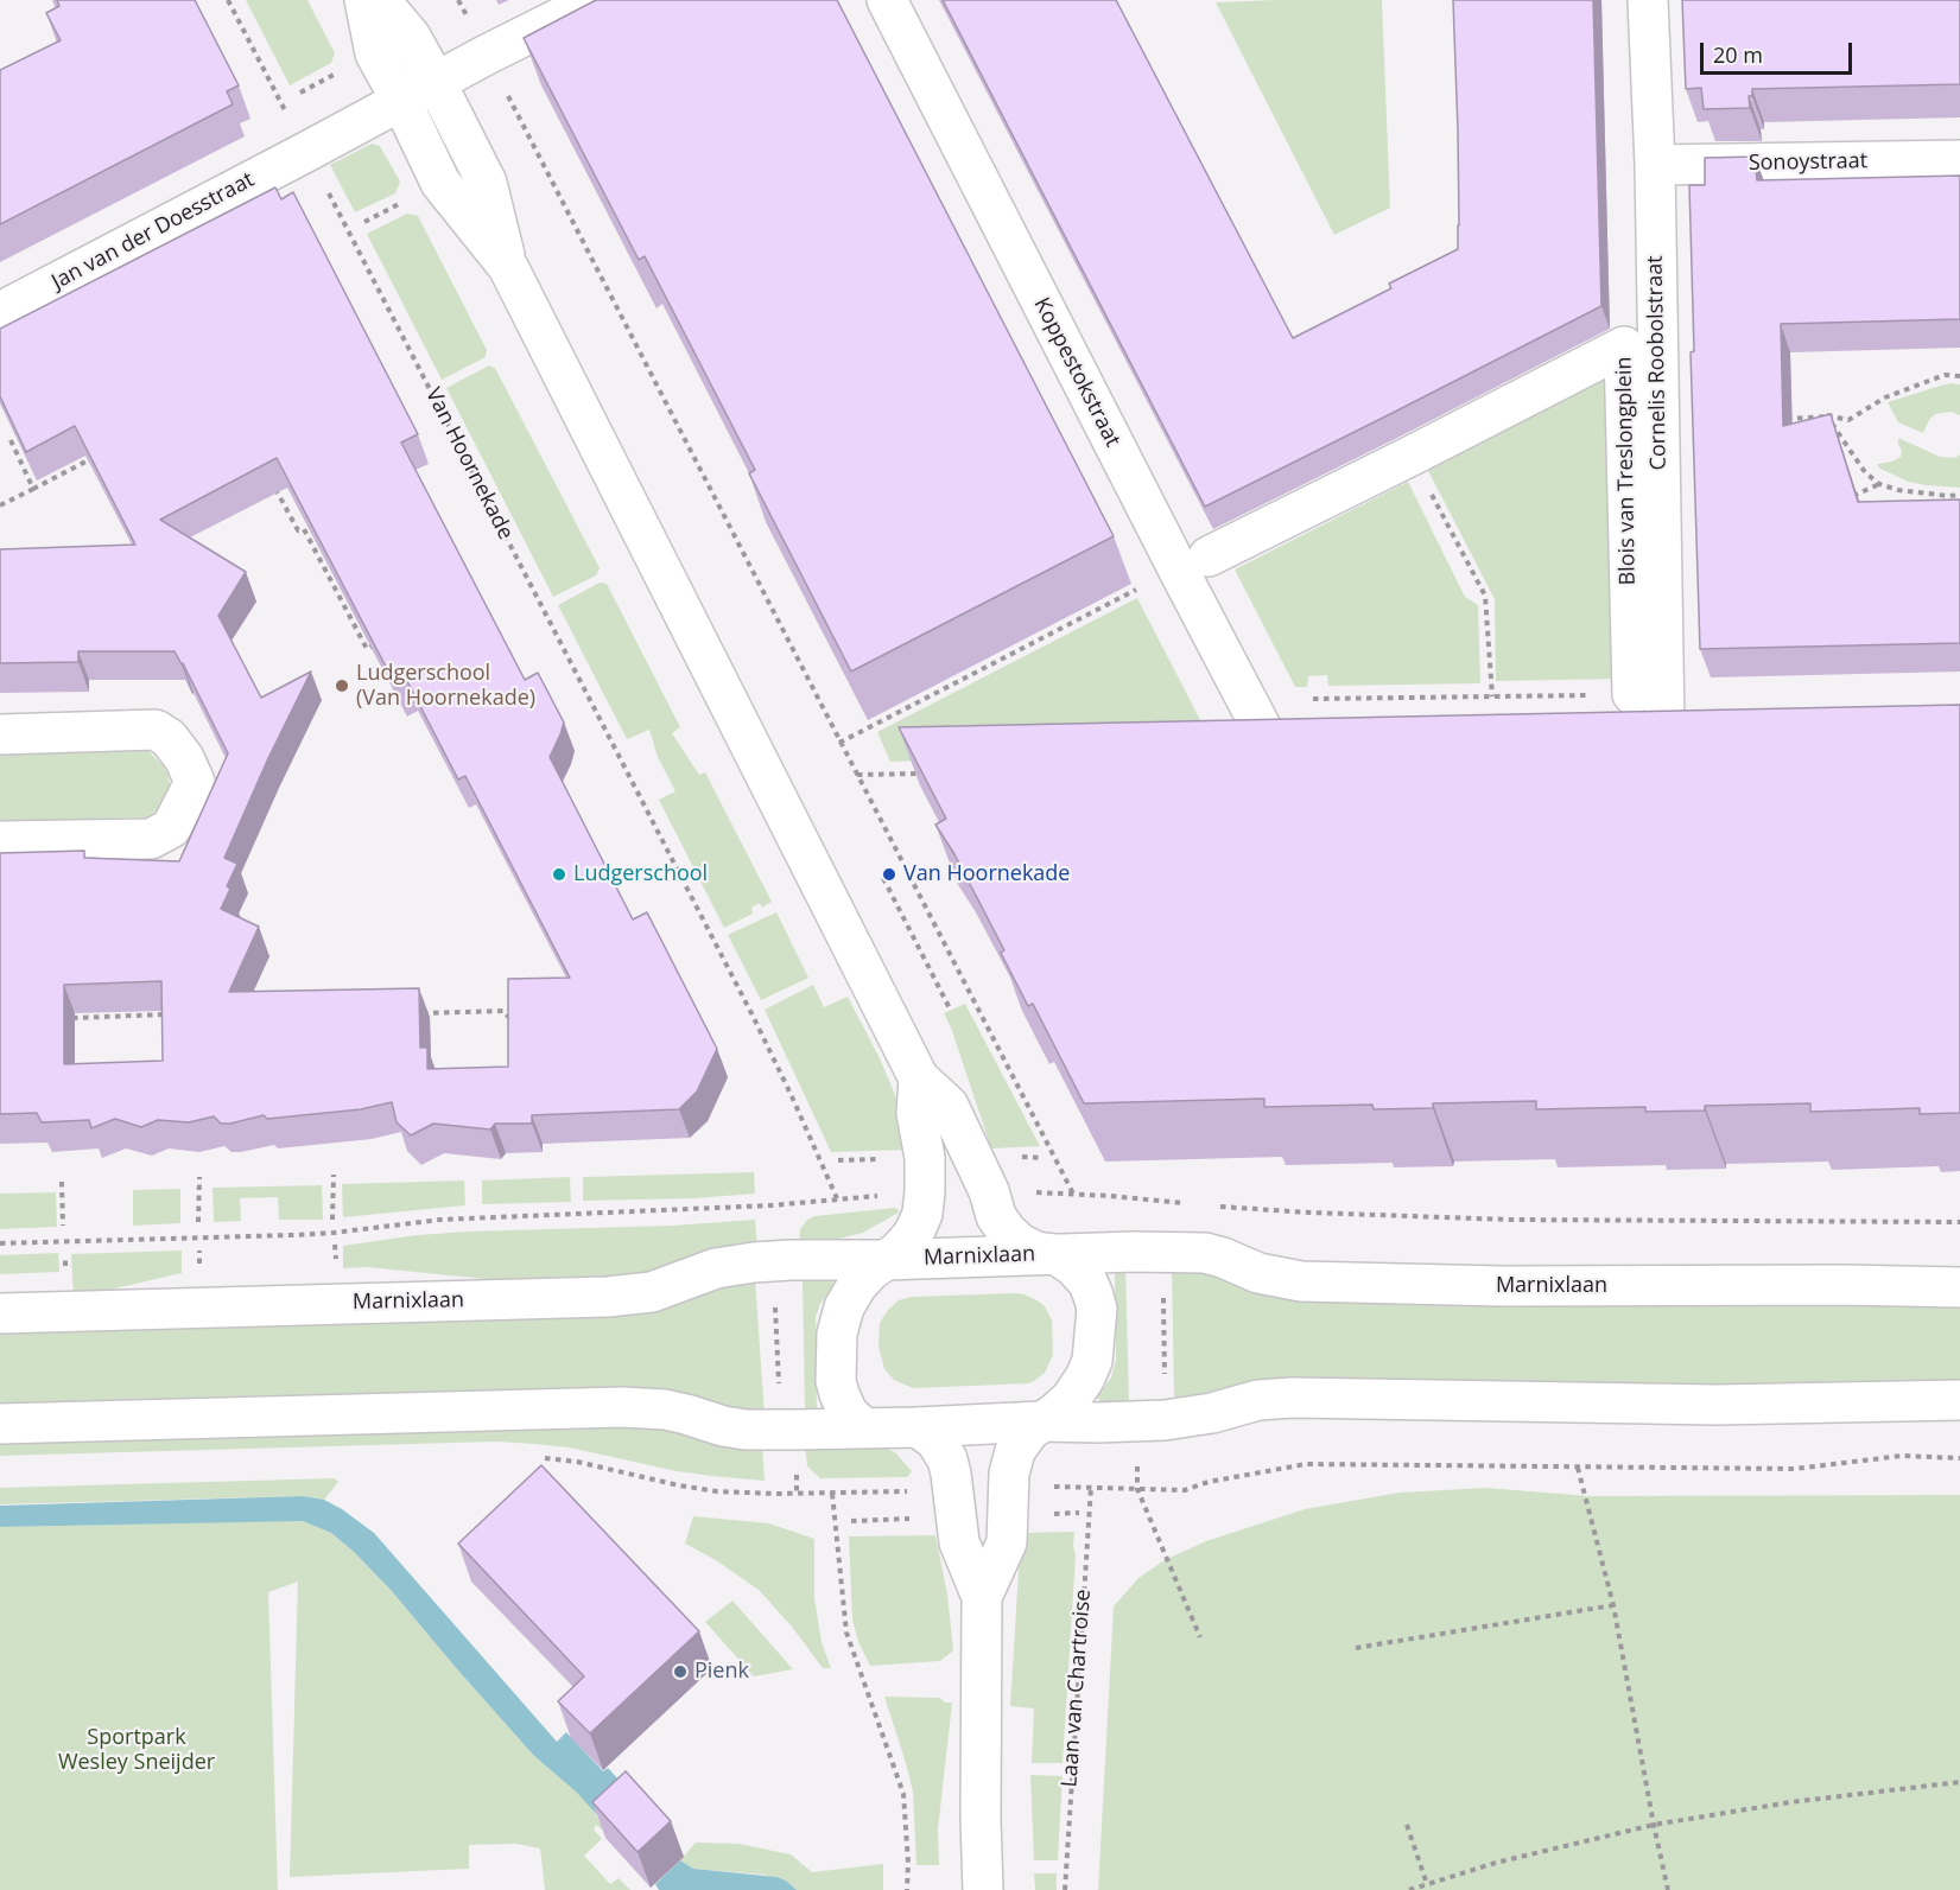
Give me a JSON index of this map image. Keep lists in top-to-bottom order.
{
  "streets": {
    "street": [
      "Sonoystraat",
      "Jan van der Doesstraat",
      "Cornelis Roobolstraat",
      "Koppestokstraat",
      "Blois van Treslongplein",
      "Marnixlaan"
    ],
    "path": ["Van Hoornekade", "Laan van Chartroise"]
  },
  "crossings": [
    ["Sonoystraat", "Cornelis Roobolstraat"],
    ["Jan van der Doesstraat", "Van Hoornekade"],
    ["Koppestokstraat", "Blois van Treslongplein"]
  ],
  "parks": ["Sportpark Wesley Sneijder"],
  "places": [
    "Ludgerschool (Van Hoornekade)",
    "Ludgerschool",
    "Van Hoornekade",
    "Pienk"
  ],
  "scale_bar": "20 m"
}
